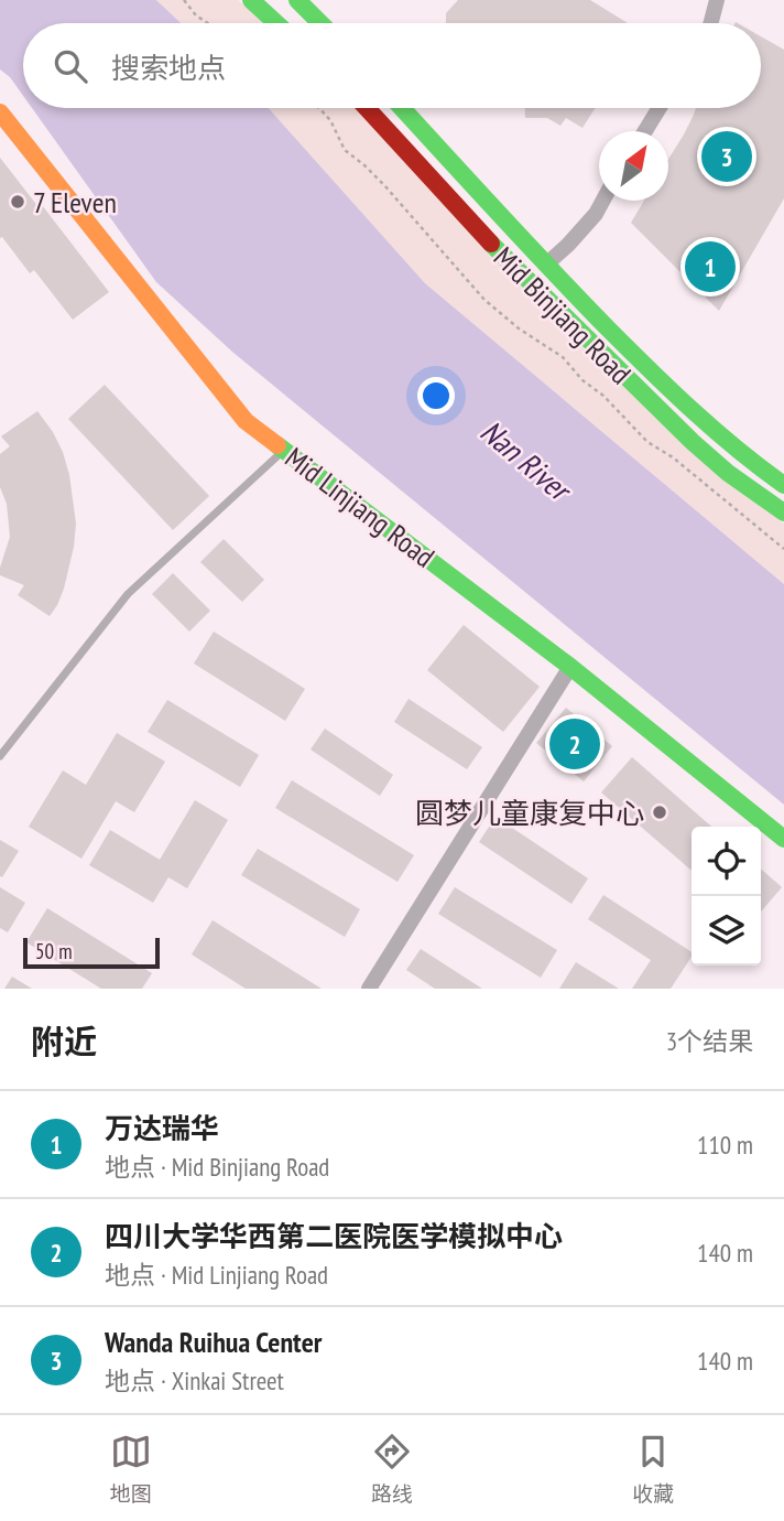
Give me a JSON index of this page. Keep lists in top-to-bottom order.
{
  "streets": {
    "main road": ["Mid Binjiang Road", "Mid Linjiang Road"]
  },
  "water": ["Nan River"],
  "places": ["7 Eleven", "圆梦儿童康复中心"],
  "scale_bar": "50 m",
  "north": "top right",
  "page": {
    "search": "搜索地点",
    "pins": ["3", "1", "2"],
    "scale": "50 m",
    "heading": ["附近", "3个结果"],
    "list": [
      {
        "mark": "1",
        "name": "万达瑞华",
        "note": "地点 · Mid Binjiang Road",
        "value": "110 m"
      },
      {
        "mark": "2",
        "name": "四川大学华西第二医院医学模拟中心",
        "note": "地点 · Mid Linjiang Road",
        "value": "140 m"
      },
      {
        "mark": "3",
        "name": "Wanda Ruihua Center",
        "note": "地点 · Xinkai Street",
        "value": "140 m"
      }
    ],
    "nav": ["地图", "路线", "收藏"]
  }
}
